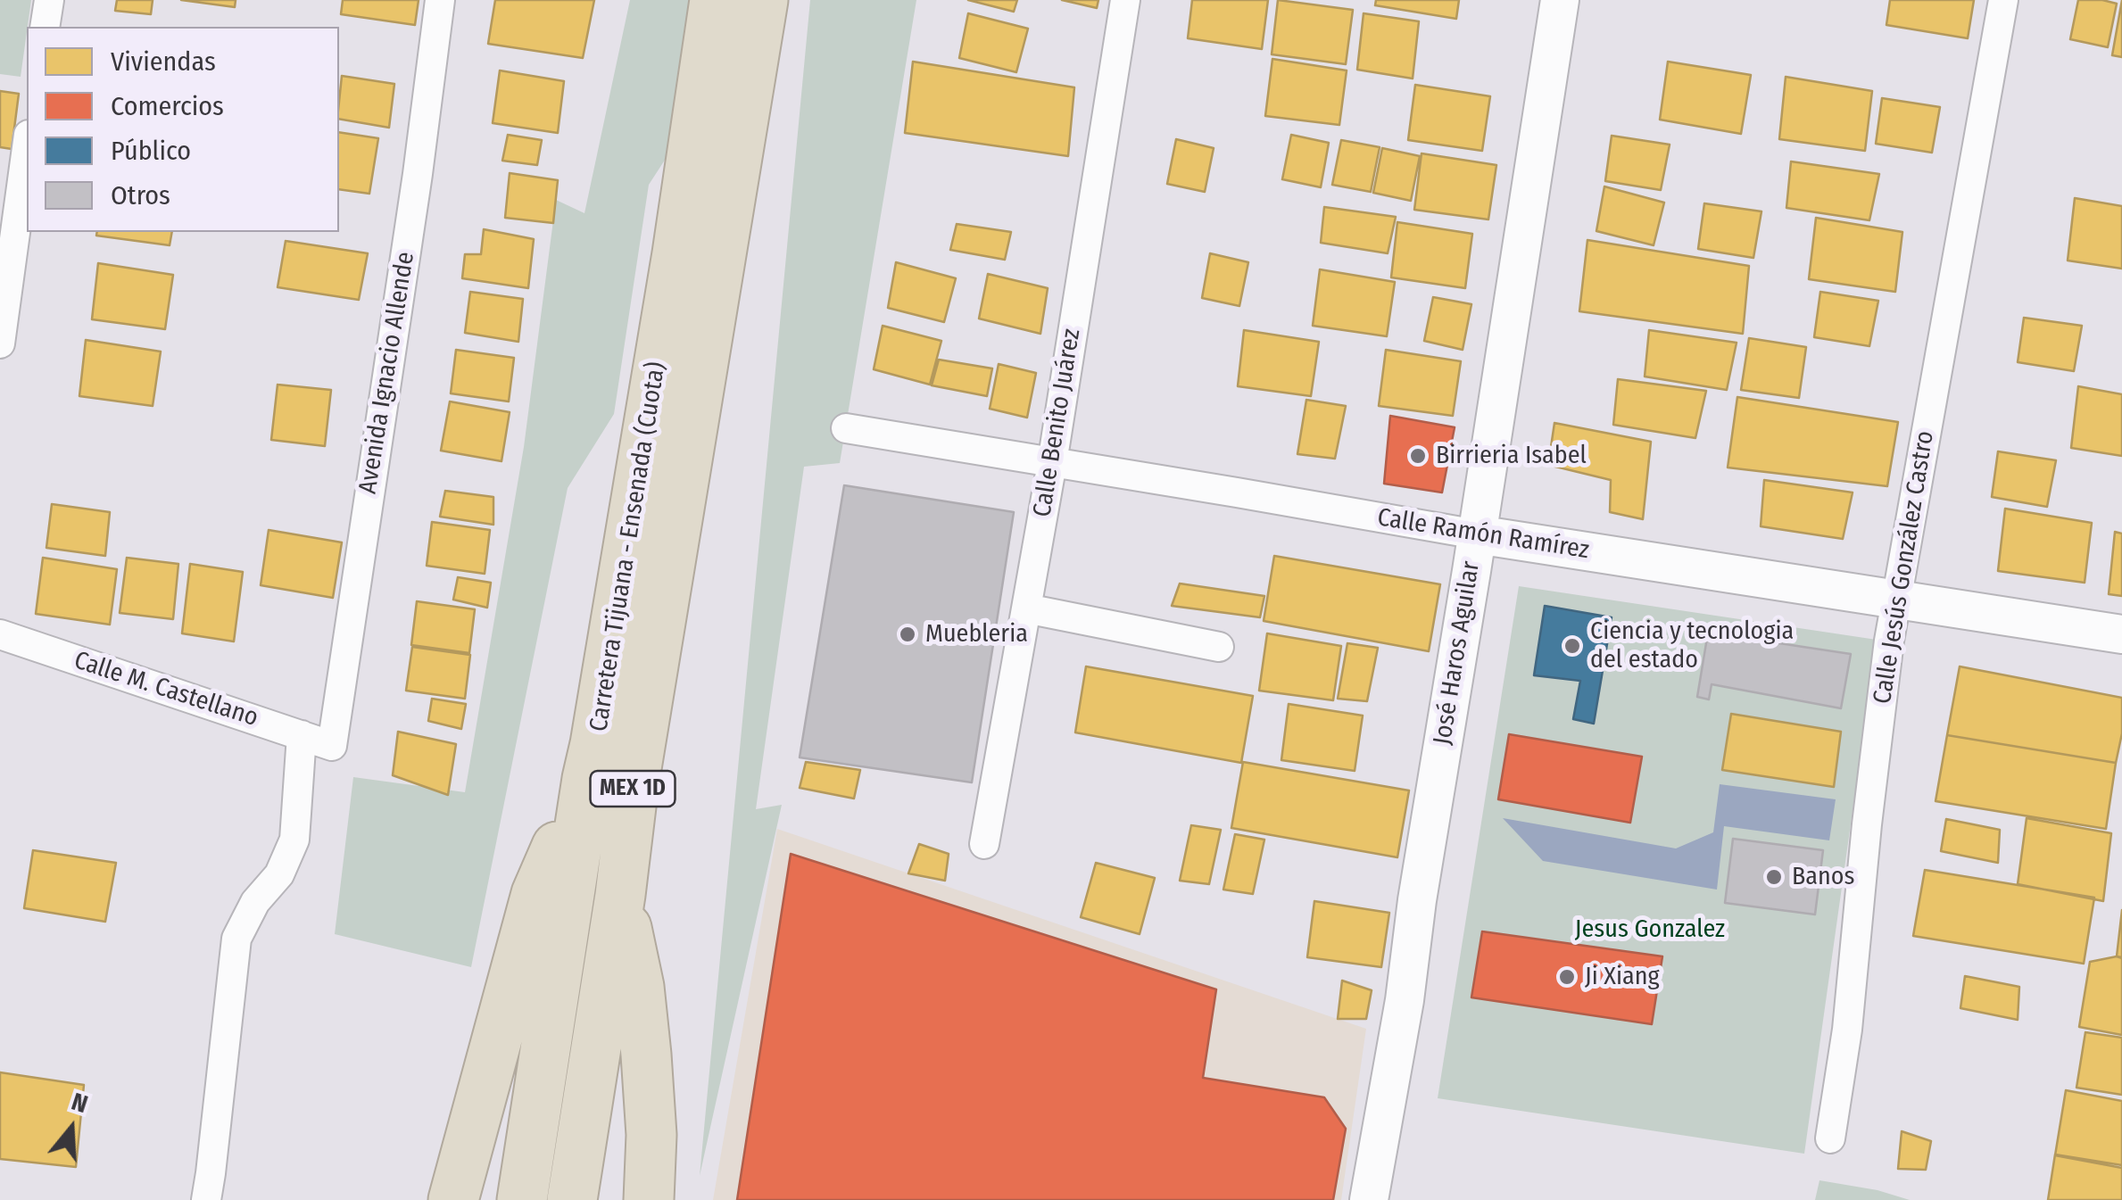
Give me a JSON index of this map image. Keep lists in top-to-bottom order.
{
  "streets": {
    "highway": ["Carretera Tijuana - Ensenada (Cuota)", "MEX 1D"],
    "street": [
      "Avenida Ignacio Allende",
      "Calle Benito Juárez",
      "Calle Ramón Ramírez",
      "Calle Jesús González Castro",
      "José Haros Aguilar",
      "Calle M. Castellano"
    ]
  },
  "crossings": [
    ["Avenida Ignacio Allende", "Calle M. Castellano"],
    ["Calle Benito Juárez", "Calle Ramón Ramírez"],
    ["Calle Ramón Ramírez", "Calle Jesús González Castro"],
    ["Calle Ramón Ramírez", "José Haros Aguilar"]
  ],
  "parks": ["Jesus Gonzalez"],
  "places": [
    "Birrieria Isabel",
    "Muebleria",
    "Ciencia y tecnologia del estado",
    "Banos",
    "Ji Xiang"
  ],
  "legend": [
    "Viviendas",
    "Comercios",
    "Público",
    "Otros"
  ],
  "north": "top"
}
